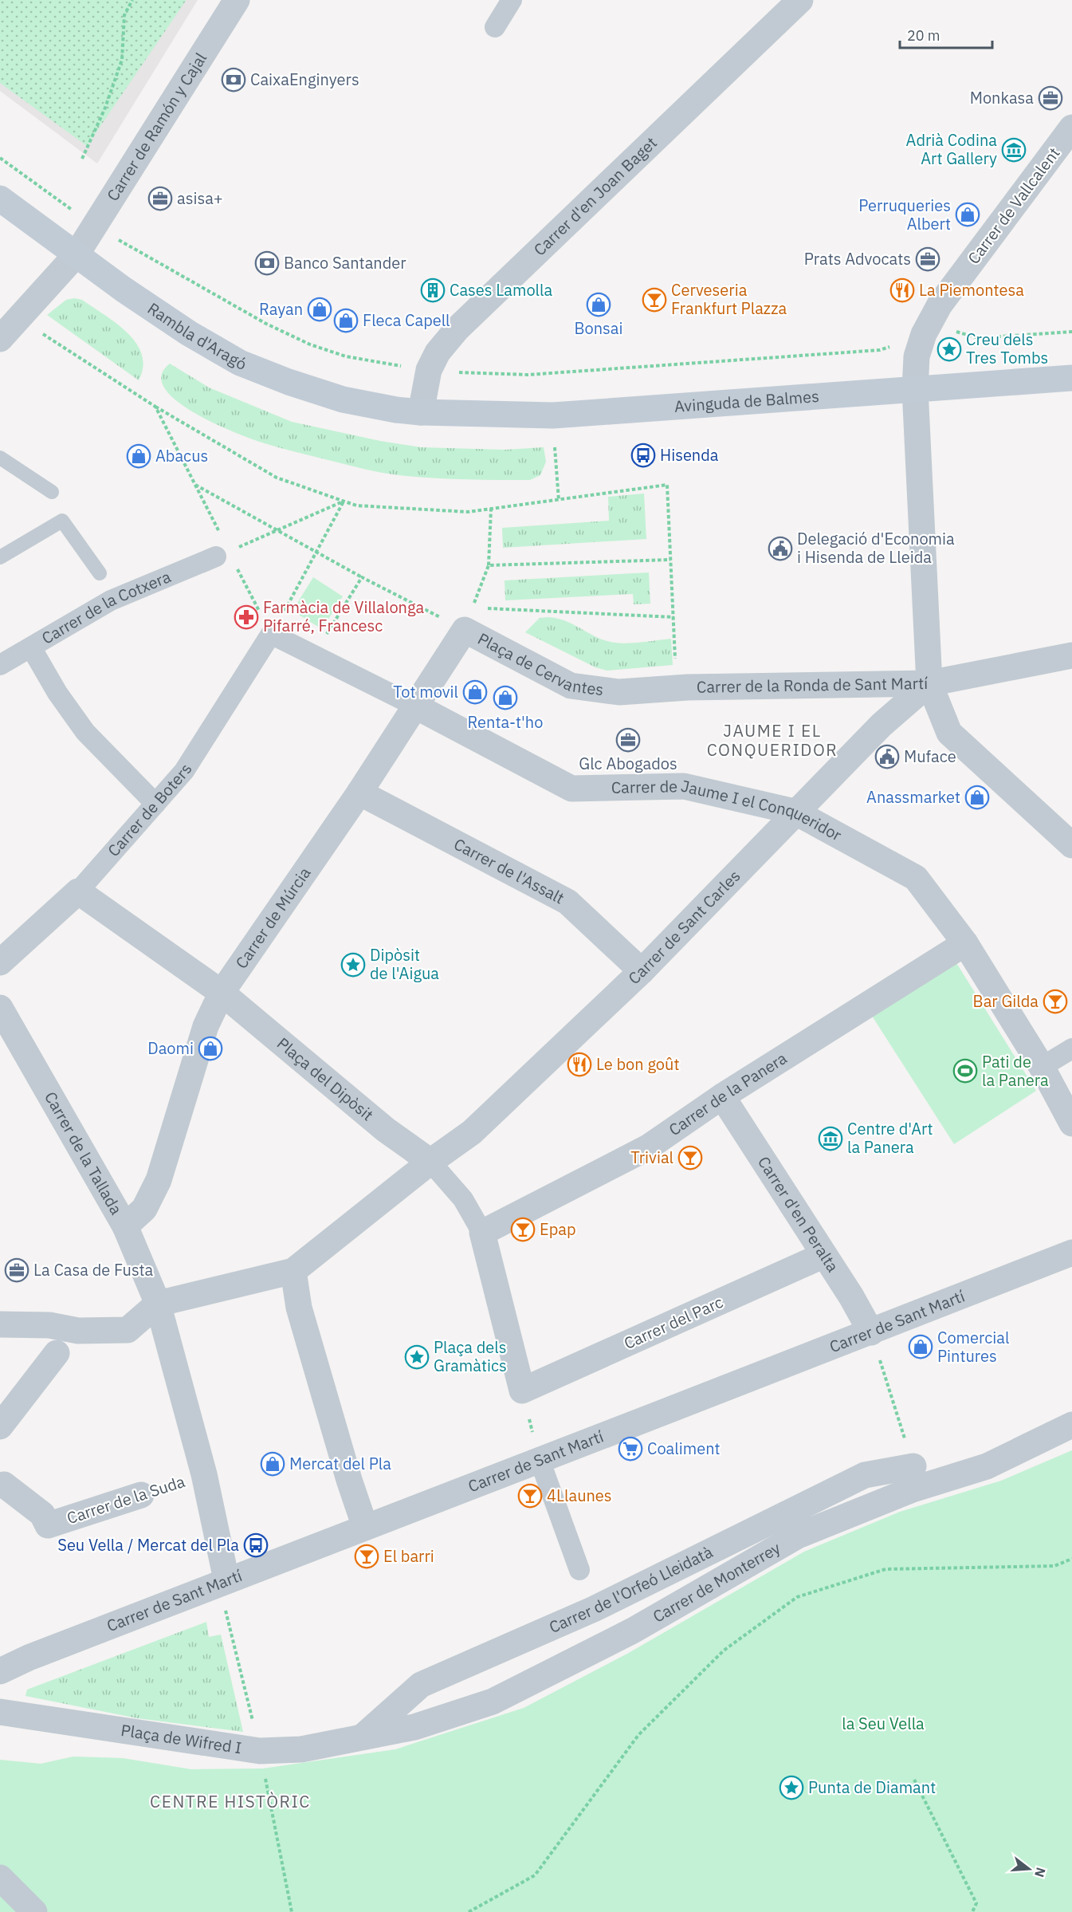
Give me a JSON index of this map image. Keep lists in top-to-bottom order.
{
  "streets": {
    "main road": ["Rambla d'Aragó", "Avinguda de Balmes"],
    "street": [
      "Carrer de Ramón y Cajal",
      "Carrer d'en Joan Baget",
      "Carrer de Vallcalent",
      "Carrer de la Cotxera",
      "Plaça de Cervantes",
      "Carrer de la Ronda de Sant Martí",
      "Carrer de Boters",
      "Carrer de Jaume I el Conqueridor",
      "Carrer de l'Assalt",
      "Carrer de Múrcia",
      "Carrer de Sant Carles",
      "Plaça del Dipòsit",
      "Carrer de la Panera",
      "Carrer de la Tallada",
      "Carrer d'en Peralta",
      "Carrer de Sant Martí",
      "Carrer del Parc",
      "Carrer de la Suda",
      "Carrer de Monterrey",
      "Carrer de l'Orfeó Lleidatà",
      "Plaça de Wifred I"
    ]
  },
  "crossings": [
    ["Carrer de Ramón y Cajal", "Rambla d'Aragó"],
    ["Carrer d'en Joan Baget", "Rambla d'Aragó"],
    ["Carrer d'en Joan Baget", "Avinguda de Balmes"],
    ["Carrer de Vallcalent", "Avinguda de Balmes"],
    ["Carrer de Vallcalent", "Carrer de la Ronda de Sant Martí"],
    ["Carrer de Vallcalent", "Carrer de Sant Carles"],
    ["Rambla d'Aragó", "Avinguda de Balmes"],
    ["Plaça de Cervantes", "Carrer de la Ronda de Sant Martí"],
    ["Plaça de Cervantes", "Carrer de Múrcia"],
    ["Carrer de la Ronda de Sant Martí", "Carrer de Sant Carles"],
    ["Carrer de Boters", "Carrer de Jaume I el Conqueridor"],
    ["Carrer de Boters", "Plaça del Dipòsit"],
    ["Carrer de Jaume I el Conqueridor", "Carrer de Múrcia"],
    ["Carrer de Jaume I el Conqueridor", "Carrer de Sant Carles"],
    ["Carrer de Jaume I el Conqueridor", "Carrer de la Panera"],
    ["Carrer de l'Assalt", "Carrer de Múrcia"],
    ["Carrer de l'Assalt", "Carrer de Sant Carles"],
    ["Carrer de Múrcia", "Plaça del Dipòsit"],
    ["Carrer de Múrcia", "Carrer de la Tallada"],
    ["Carrer de Sant Carles", "Plaça del Dipòsit"],
    ["Carrer de la Panera", "Carrer d'en Peralta"],
    ["Carrer d'en Peralta", "Carrer de Sant Martí"],
    ["Carrer d'en Peralta", "Carrer del Parc"],
    ["Carrer de Monterrey", "Carrer de l'Orfeó Lleidatà"],
    ["Carrer de Monterrey", "Plaça de Wifred I"],
    ["Carrer de l'Orfeó Lleidatà", "Plaça de Wifred I"]
  ],
  "districts": ["JAUME I EL CONQUERIDOR", "CENTRE HISTÒRIC"],
  "parks": ["la Seu Vella"],
  "places": {
    "bank": ["CaixaEnginyers", "Banco Santander"],
    "office": [
      "Monkasa",
      "asisa+",
      "Prats Advocats",
      "Glc Abogados",
      "La Casa de Fusta"
    ],
    "museum": ["Adrià Codina Art Gallery", "Centre d'Art la Panera"],
    "shop": [
      "Perruqueries Albert",
      "Bonsai",
      "Rayan",
      "Fleca Capell",
      "Abacus",
      "Tot movil",
      "Renta-t'ho",
      "Anassmarket",
      "Daomi",
      "Comercial Pintures",
      "Mercat del Pla"
    ],
    "building": ["Cases Lamolla"],
    "restaurant": ["La Piemontesa", "Le bon goût"],
    "bar": [
      "Cerveseria Frankfurt Plazza",
      "Bar Gilda",
      "Trivial",
      "Epap",
      "4Llaunes",
      "El barri"
    ],
    "place": [
      "Creu dels Tres Tombs",
      "Dipòsit de l'Aigua",
      "Plaça dels Gramàtics",
      "Punta de Diamant"
    ],
    "bus stop": ["Hisenda", "Seu Vella / Mercat del Pla"],
    "public building": ["Delegació d'Economia i Hisenda de Lleida", "Muface"],
    "pharmacy": ["Farmàcia de Villalonga Pifarré, Francesc"],
    "sports": ["Pati de la Panera"],
    "supermarket": ["Coaliment"]
  },
  "scale_bar": "20 m",
  "north": "right"
}
